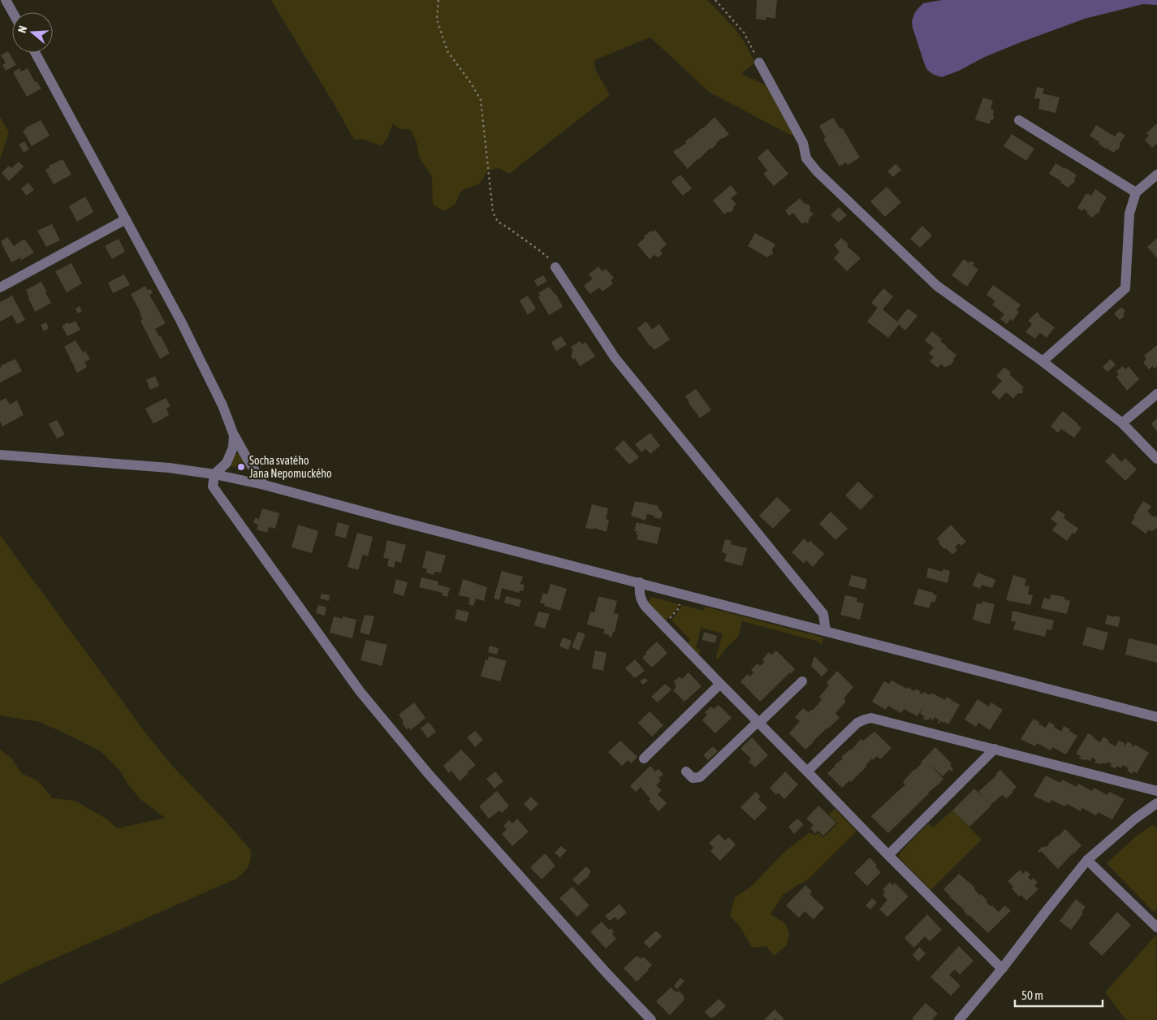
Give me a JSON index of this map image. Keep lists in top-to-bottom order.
{
  "places": ["Socha svatého Jana Nepomuckého"],
  "scale_bar": "50 m",
  "north": "left"
}
